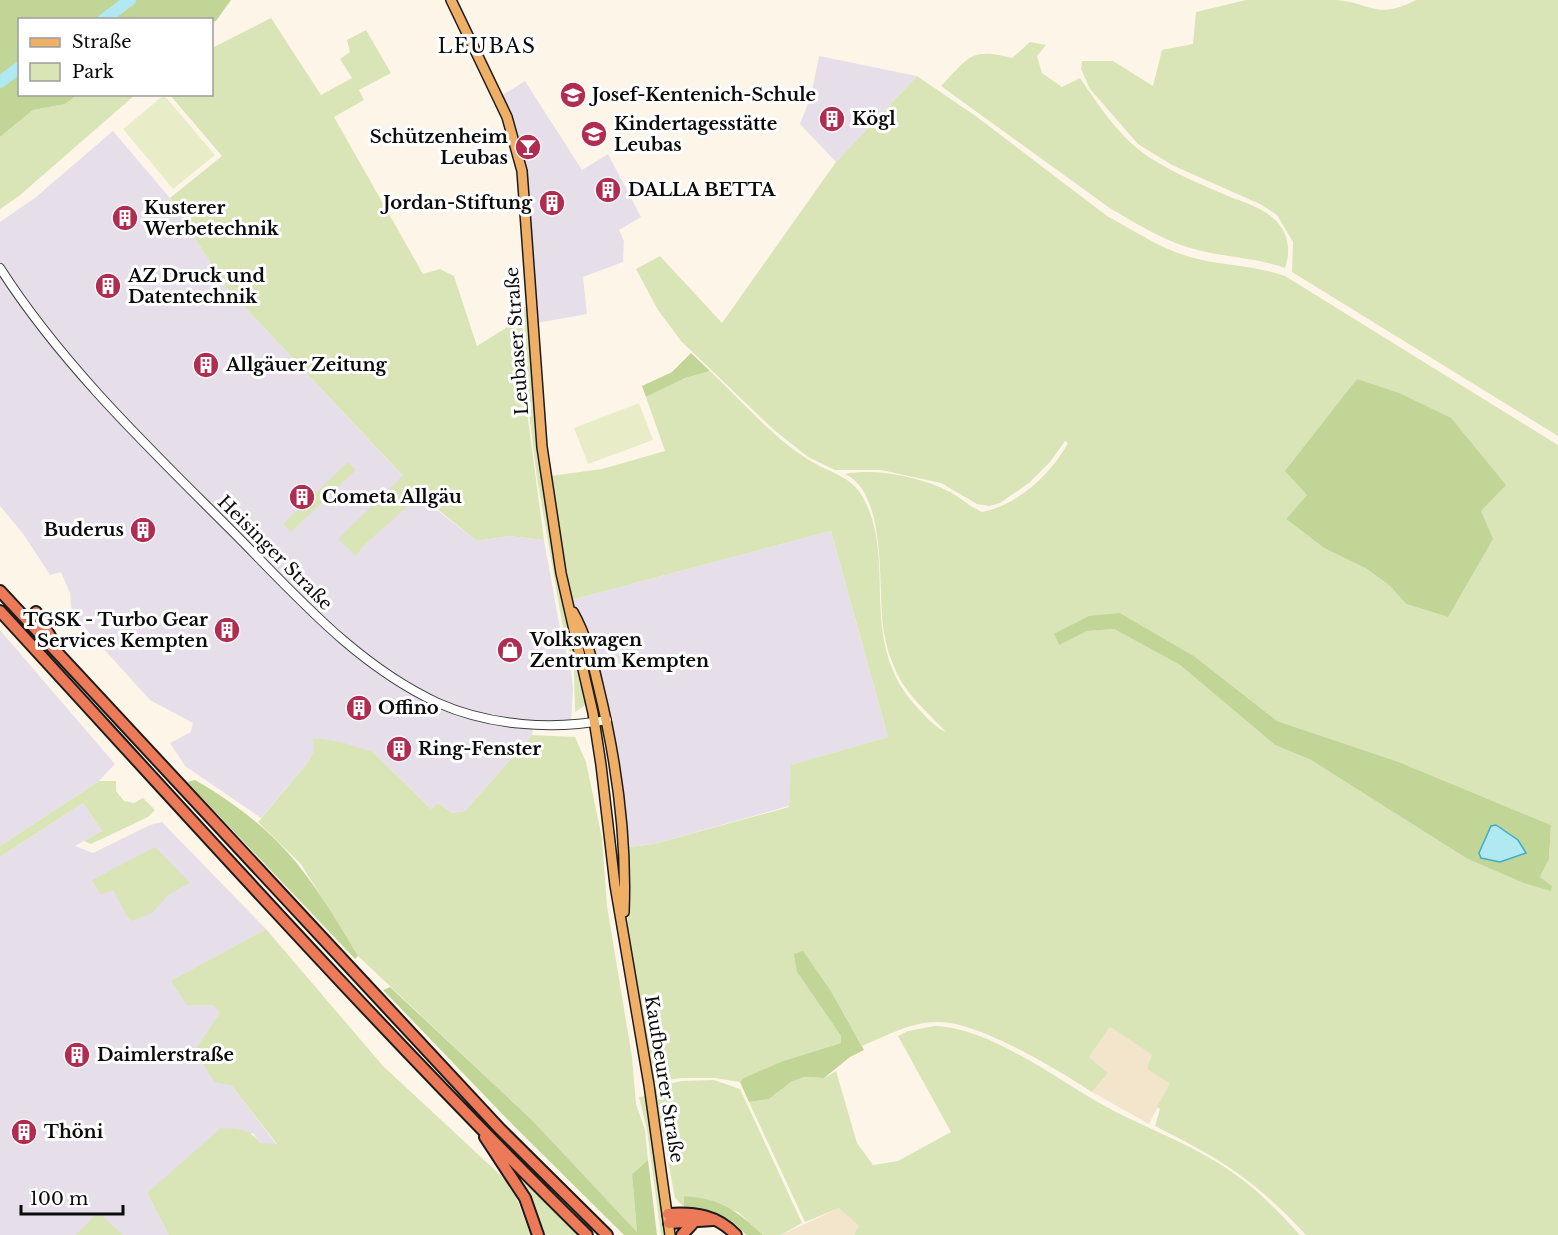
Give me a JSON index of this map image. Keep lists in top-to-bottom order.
{
  "streets": {
    "main road": ["Leubaser Straße", "Kaufbeurer Straße"],
    "street": ["Heisinger Straße"]
  },
  "crossings": [
    ["Leubaser Straße", "Heisinger Straße"],
    ["Leubaser Straße", "Kaufbeurer Straße"]
  ],
  "districts": ["LEUBAS"],
  "places": {
    "school or university": ["Josef-Kentenich-Schule", "Kindertagesstätte Leubas"],
    "building": [
      "Kögl",
      "DALLA BETTA",
      "Jordan-Stiftung",
      "Kusterer Werbetechnik",
      "AZ Druck und Datentechnik",
      "Allgäuer Zeitung",
      "Cometa Allgäu",
      "Buderus",
      "TGSK - Turbo Gear Services Kempten",
      "Offino",
      "Ring-Fenster",
      "Daimlerstraße",
      "Thöni"
    ],
    "bar": ["Schützenheim Leubas"],
    "shop": ["Volkswagen Zentrum Kempten"]
  },
  "legend": ["Straße", "Park"],
  "scale_bar": "100 m"
}
